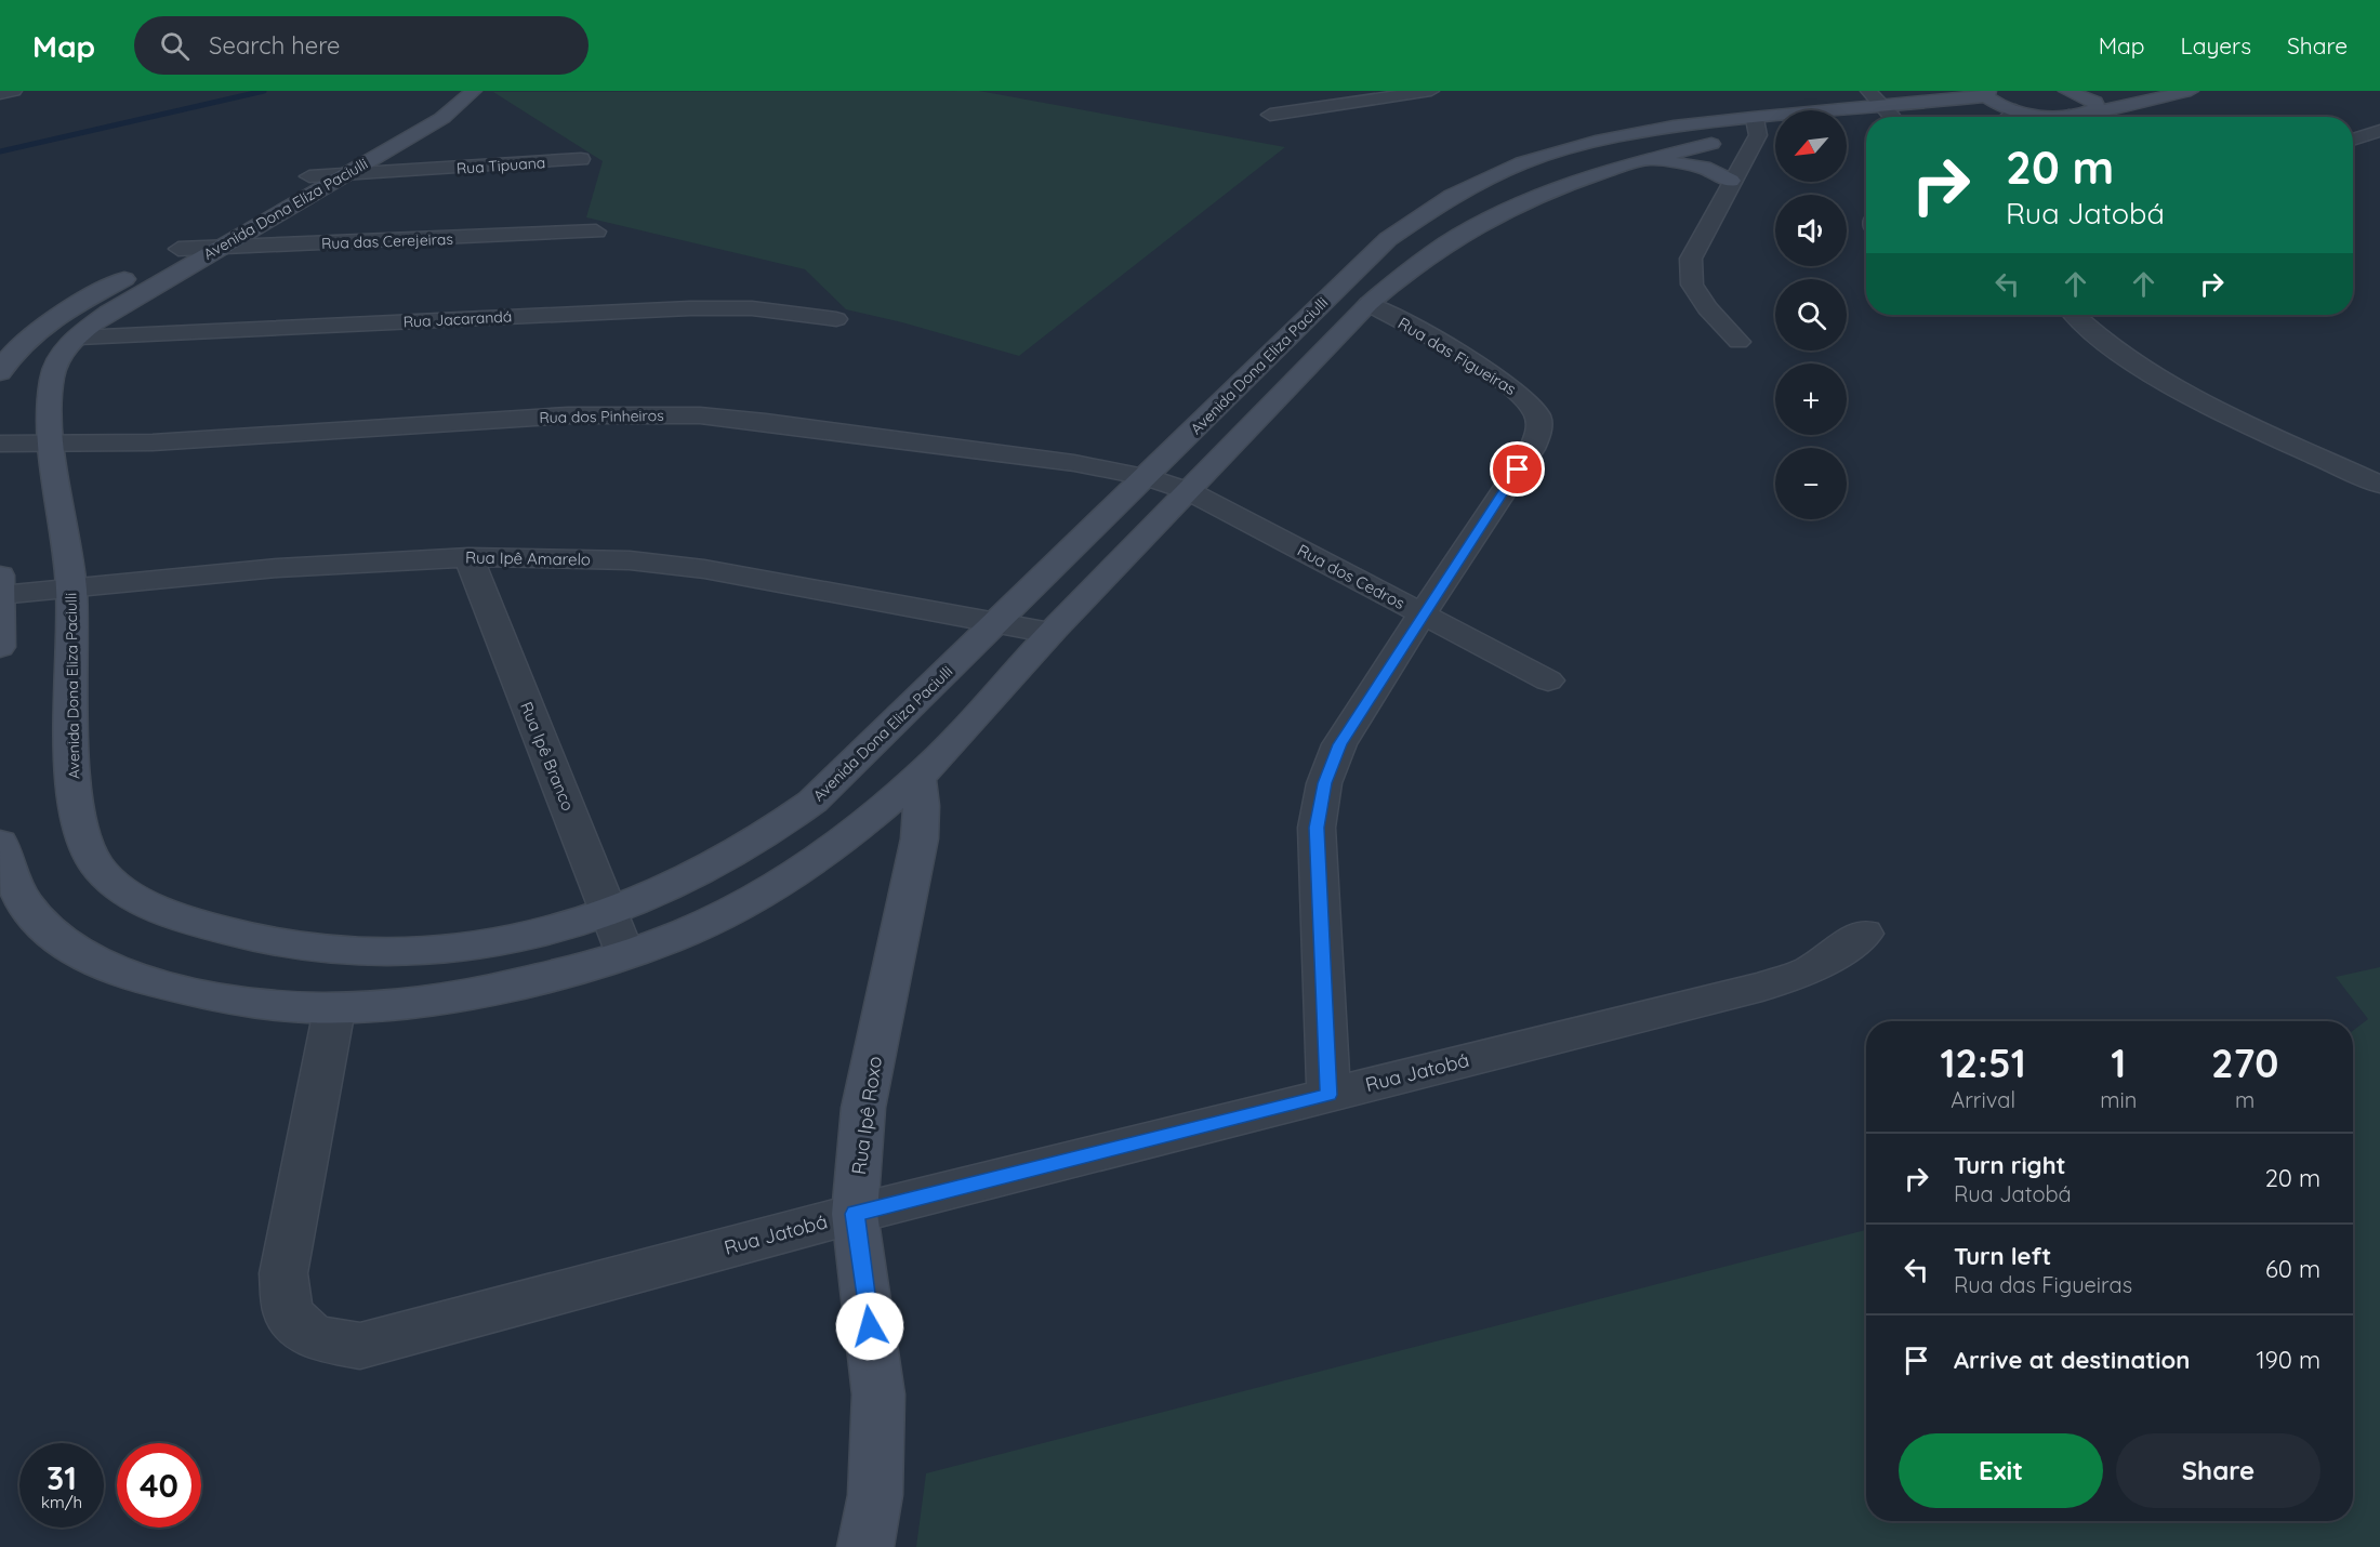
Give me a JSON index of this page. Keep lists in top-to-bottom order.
{
  "streets": {
    "street": [
      "Rua Tipuana",
      "Avenida Dona Eliza Paciulli",
      "Rua das Cerejeiras",
      "Rua Jacarandá",
      "Rua das Figueiras",
      "Rua dos Pinheiros",
      "Rua Ipê Amarelo",
      "Rua dos Cedros",
      "Rua Ipê Branco",
      "Rua Jatobá",
      "Rua Ipê Roxo"
    ]
  },
  "crossings": [
    ["Rua Tipuana", "Avenida Dona Eliza Paciulli"],
    ["Avenida Dona Eliza Paciulli", "Rua das Cerejeiras"],
    ["Avenida Dona Eliza Paciulli", "Rua Jacarandá"],
    ["Avenida Dona Eliza Paciulli", "Rua das Figueiras"],
    ["Avenida Dona Eliza Paciulli", "Rua dos Pinheiros"],
    ["Avenida Dona Eliza Paciulli", "Rua Ipê Amarelo"],
    ["Avenida Dona Eliza Paciulli", "Rua dos Cedros"],
    ["Avenida Dona Eliza Paciulli", "Rua Ipê Branco"],
    ["Avenida Dona Eliza Paciulli", "Rua Jatobá"],
    ["Avenida Dona Eliza Paciulli", "Rua Ipê Roxo"],
    ["Rua das Figueiras", "Rua dos Cedros"],
    ["Rua das Figueiras", "Rua Jatobá"],
    ["Rua dos Pinheiros", "Rua dos Cedros"],
    ["Rua Ipê Amarelo", "Rua Ipê Branco"],
    ["Rua Jatobá", "Rua Ipê Roxo"]
  ],
  "north": "bottom left",
  "page": {
    "header": "Map",
    "search": "Search here",
    "nav": ["Map", "Layers", "Share"],
    "map_buttons": ["+", "−"],
    "turn": ["20 m", "Rua Jatobá"],
    "eta": [
      "12:51",
      "Arrival",
      "1",
      "min",
      "270",
      "m"
    ],
    "list": [
      {
        "name": "Turn right",
        "note": "Rua Jatobá",
        "value": "20 m"
      },
      {
        "name": "Turn left",
        "note": "Rua das Figueiras",
        "value": "60 m"
      },
      {
        "name": "Arrive at destination",
        "value": "190 m"
      }
    ],
    "buttons": ["Exit", "Share"],
    "speed": "31 km/h",
    "limit": "40"
  }
}
